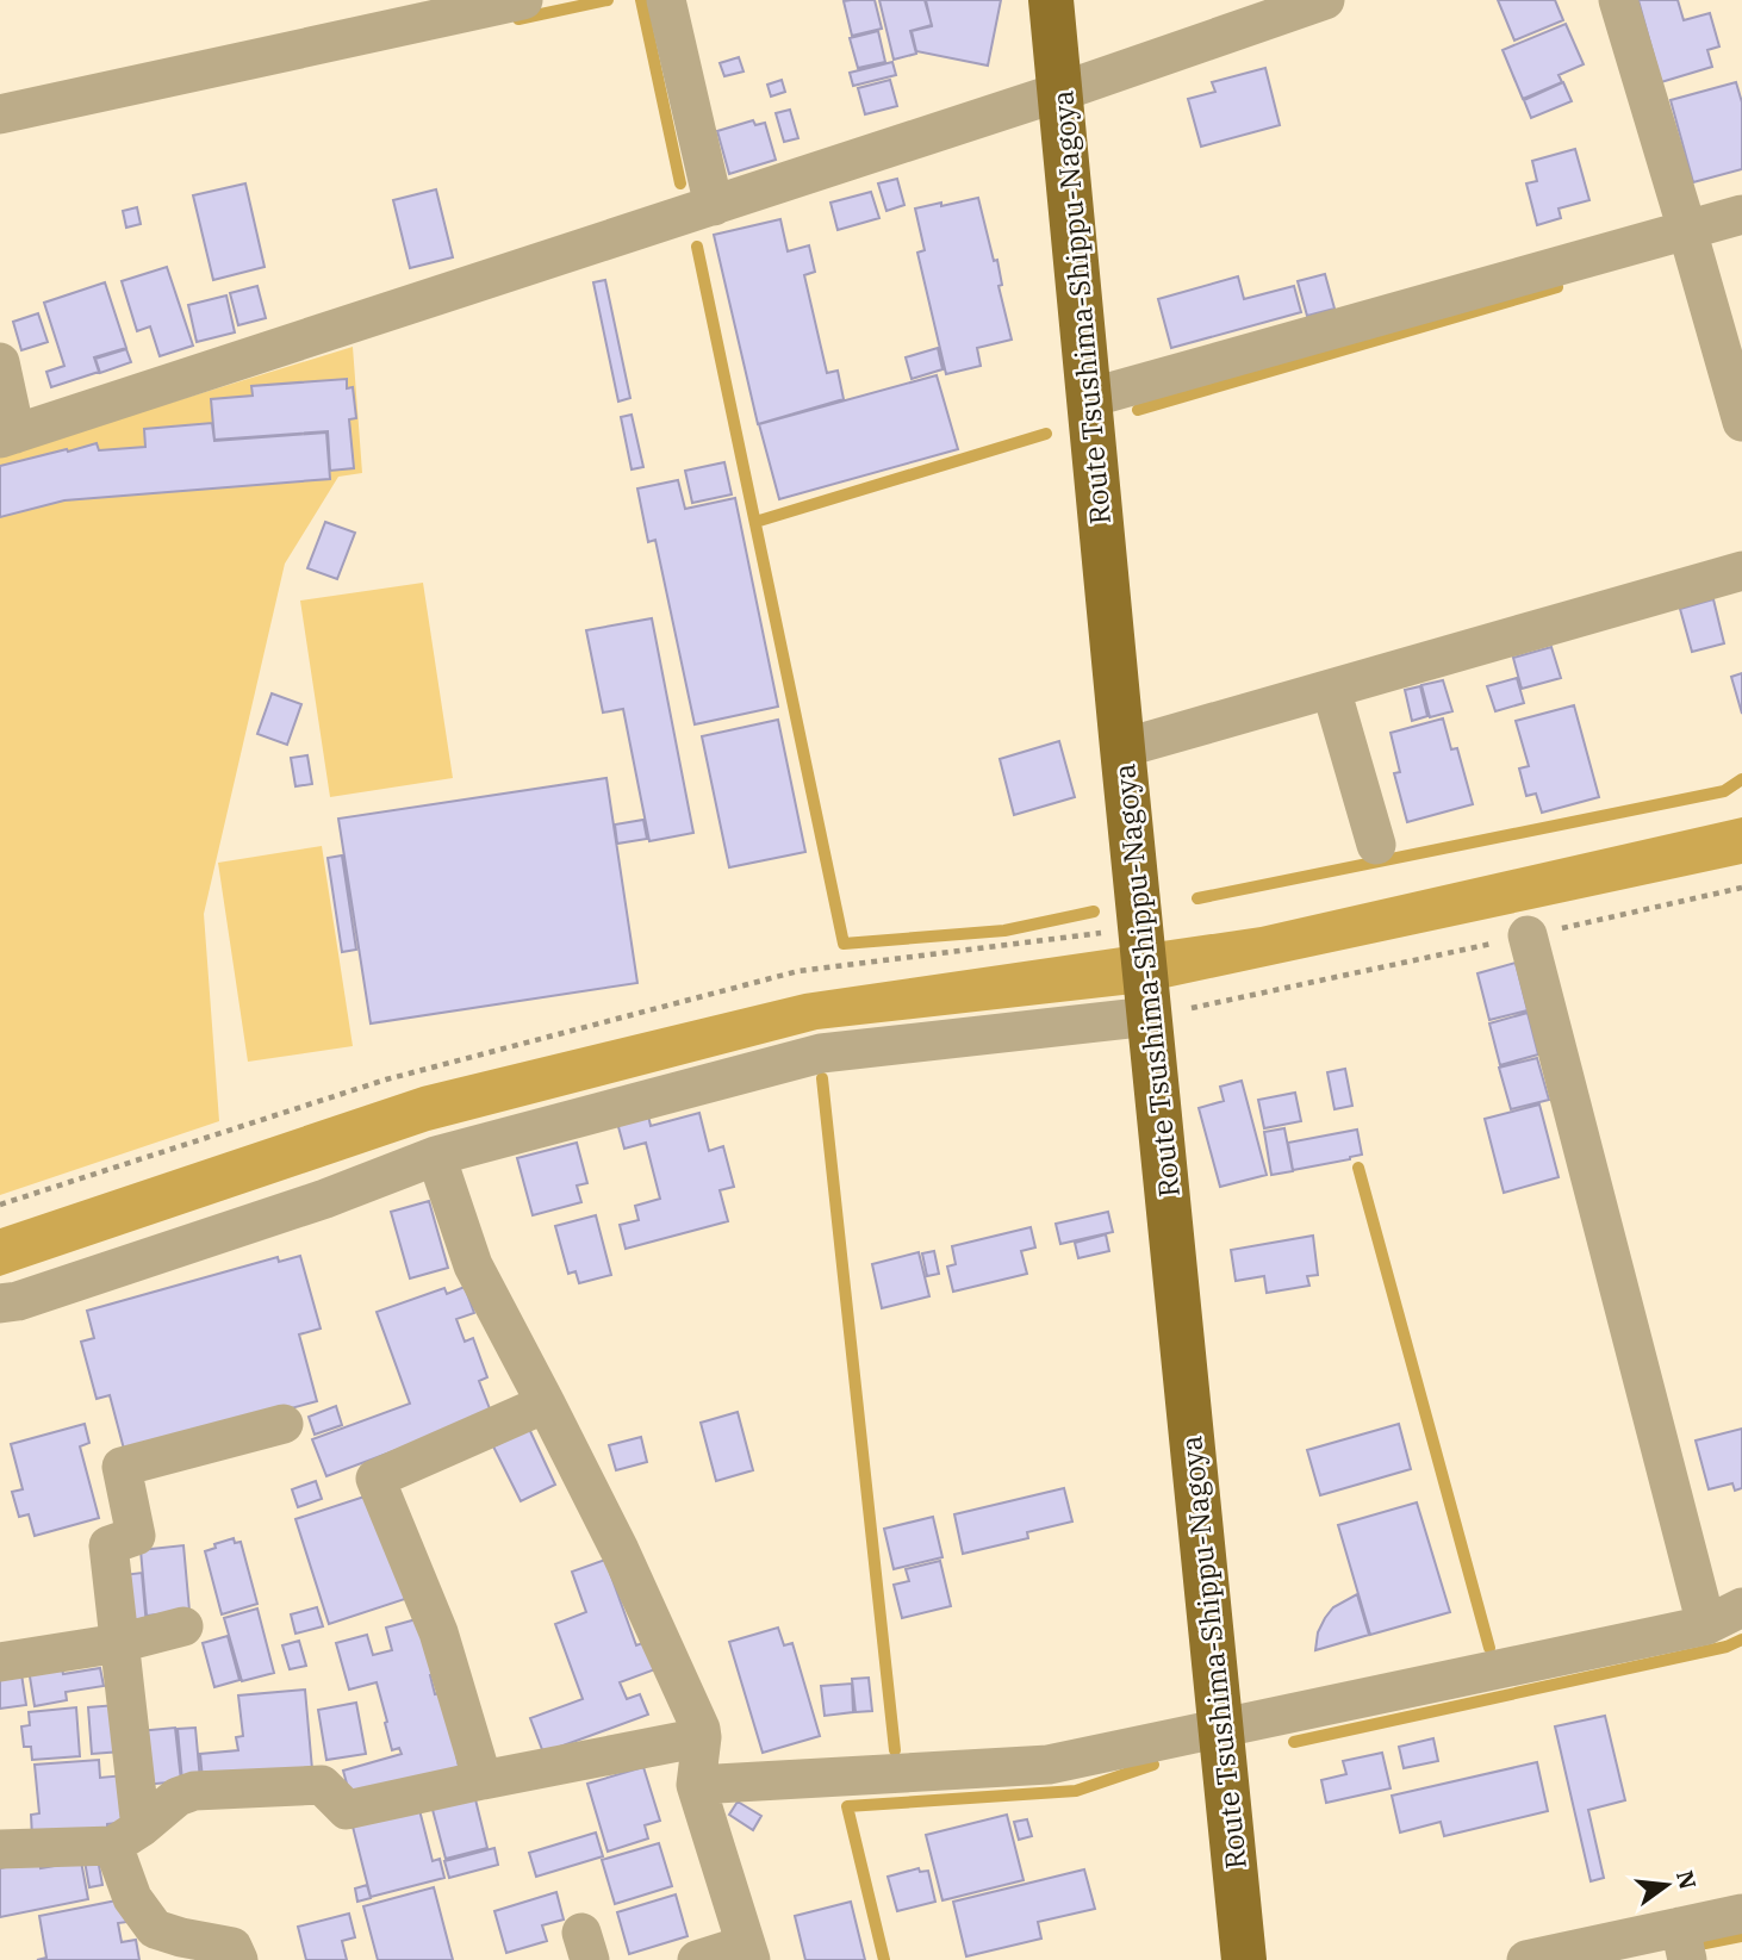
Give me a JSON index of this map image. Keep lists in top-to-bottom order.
{
  "streets": {
    "main road": ["Route Tsushima-Shippu-Nagoya"]
  },
  "north": "right"
}
